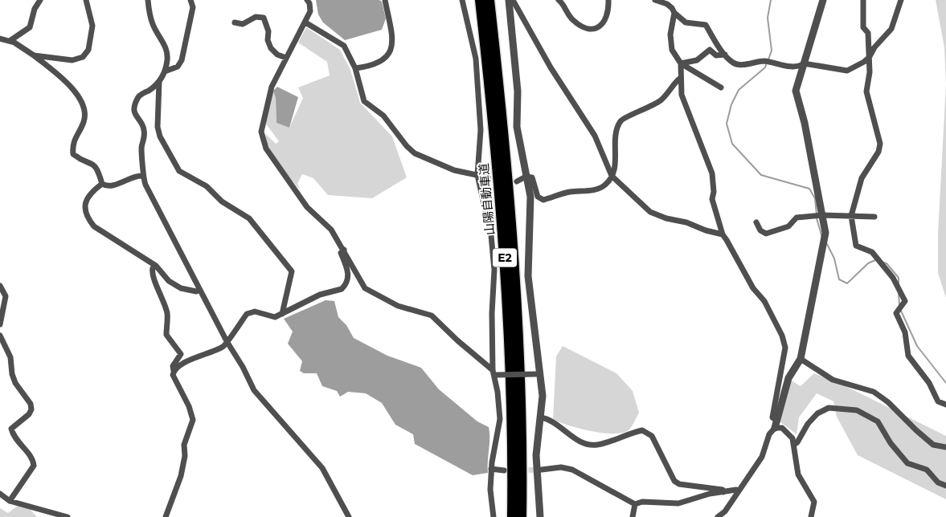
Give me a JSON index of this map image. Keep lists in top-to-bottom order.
{
  "streets": {
    "highway": ["山陽自動車道", "E2"]
  }
}
